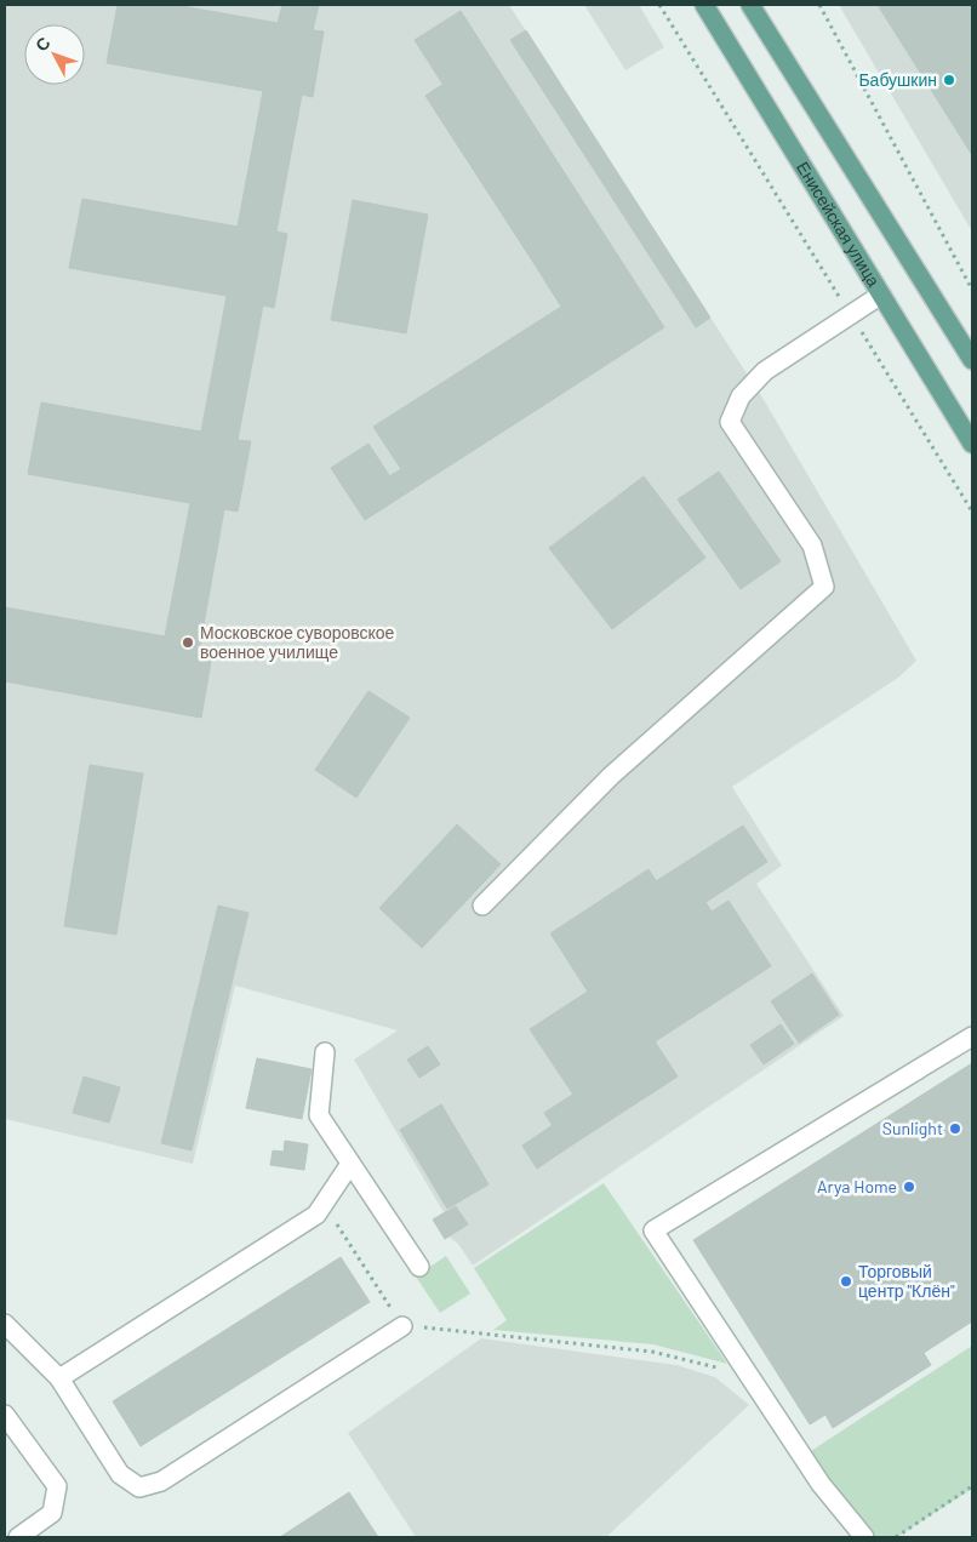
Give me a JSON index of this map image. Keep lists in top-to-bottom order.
{
  "streets": {
    "main road": ["Енисейская улица"]
  },
  "places": [
    "Бабушкин",
    "Московское суворовское военное училище",
    "Sunlight",
    "Arya Home",
    "Торговый центр \"Клён\""
  ],
  "north": "top left"
}
